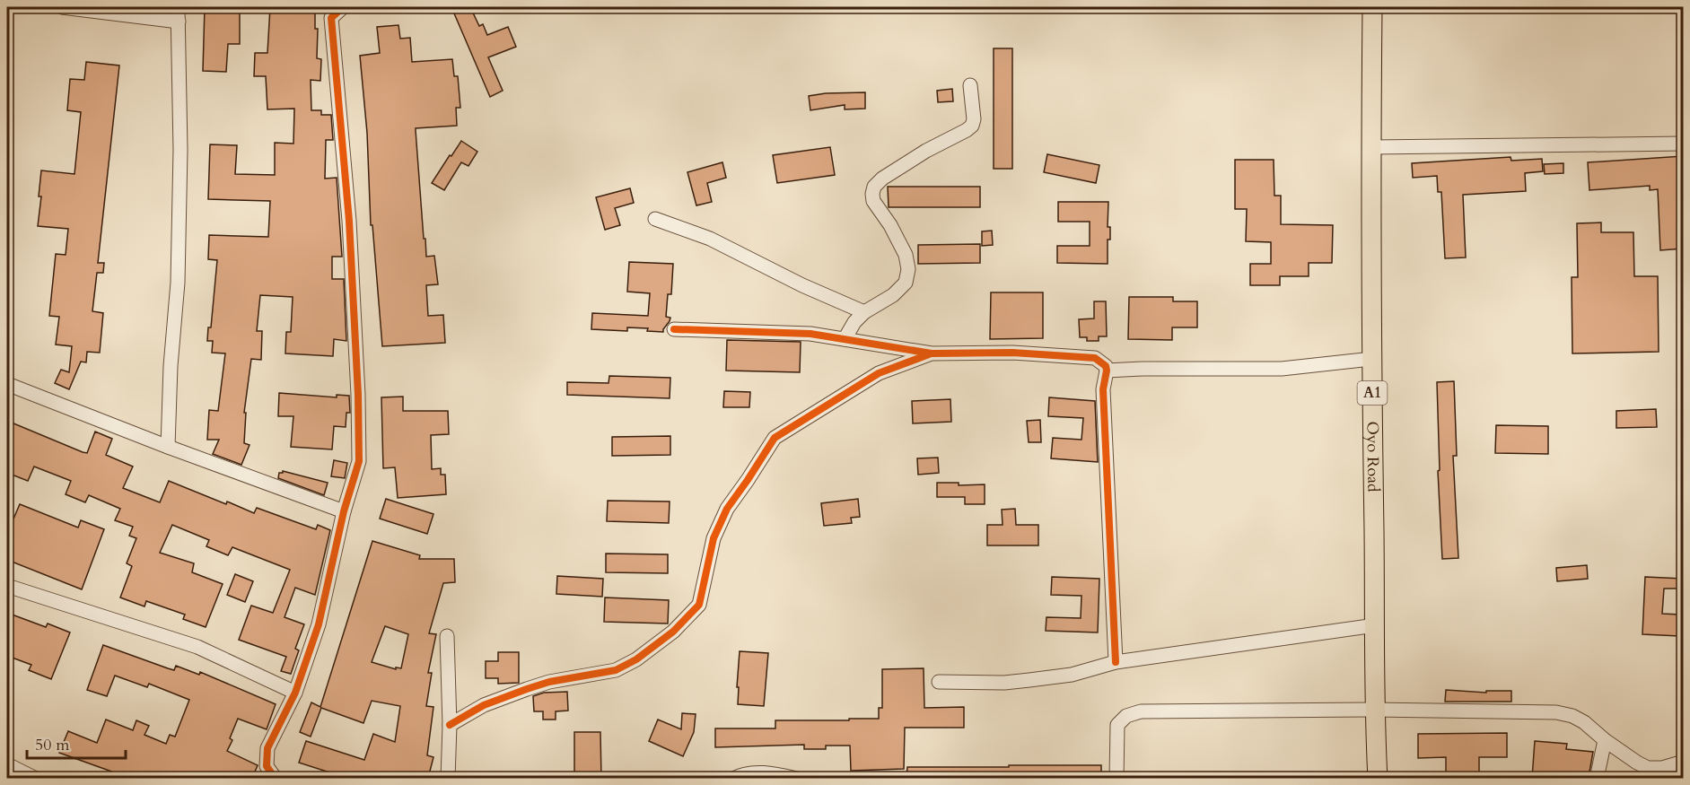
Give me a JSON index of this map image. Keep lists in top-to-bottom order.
{
  "streets": {
    "highway": ["A1", "Oyo Road"]
  },
  "scale_bar": "50 m"
}
